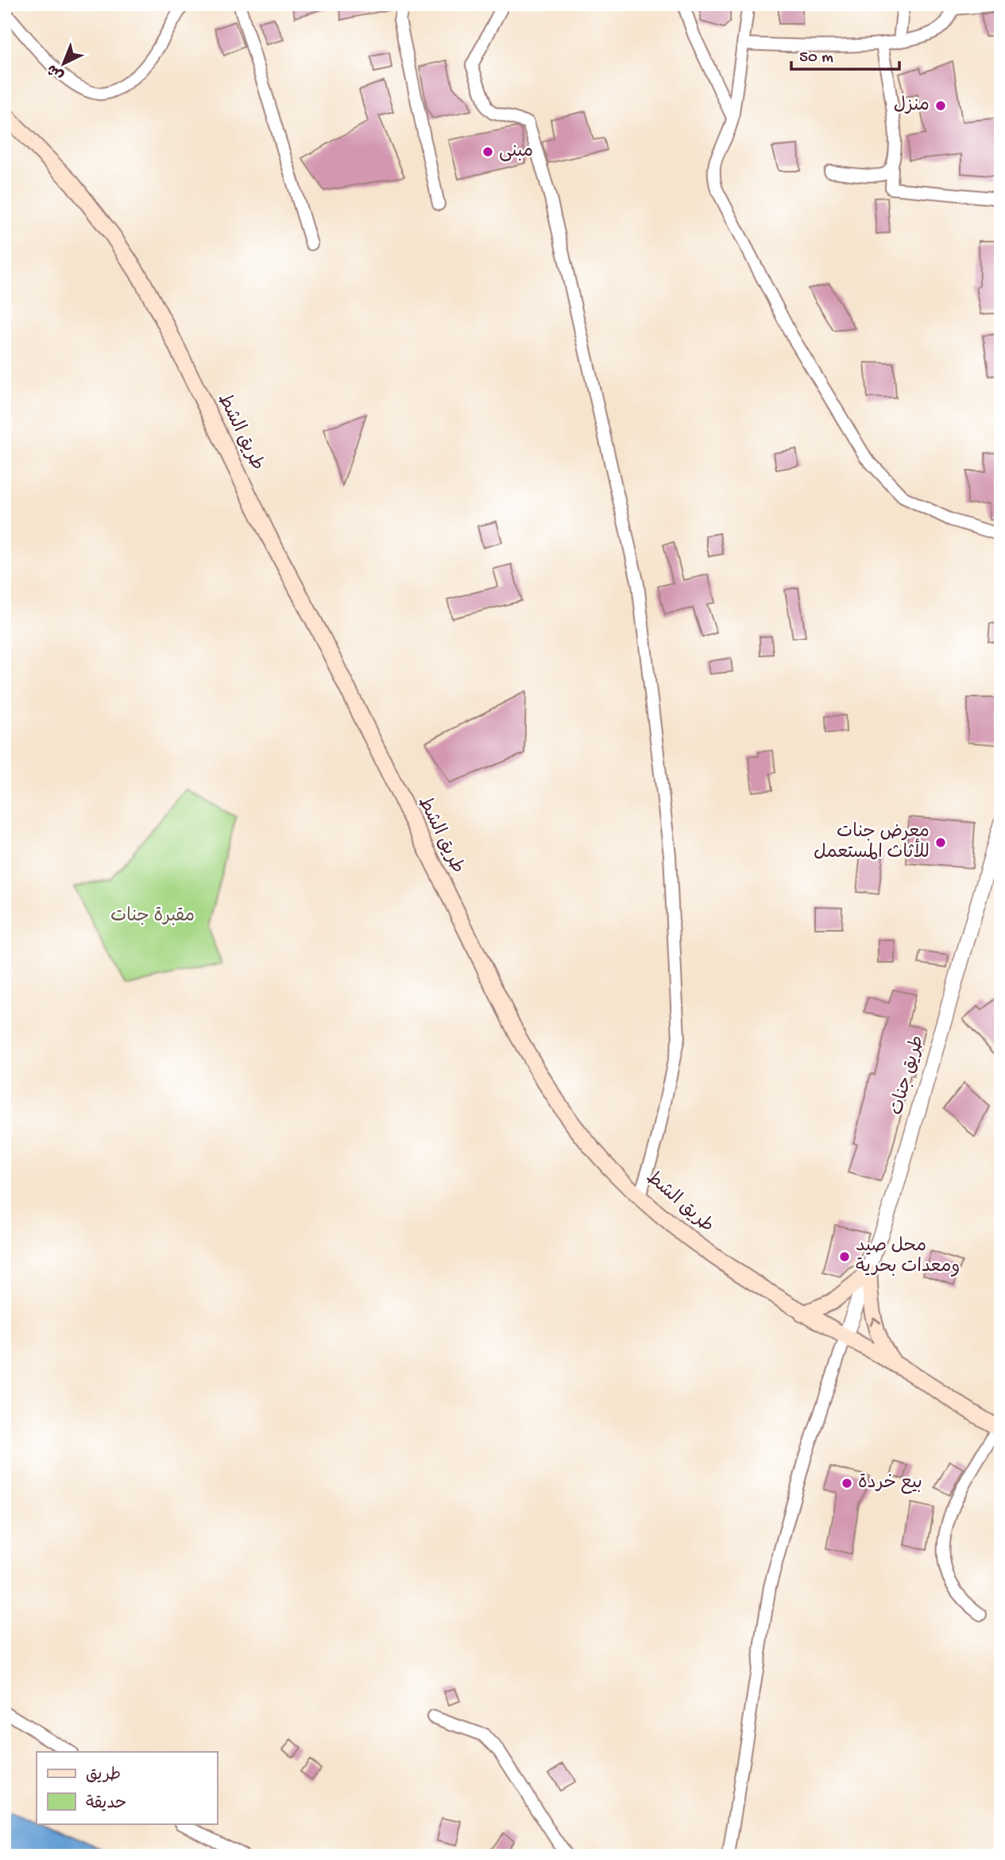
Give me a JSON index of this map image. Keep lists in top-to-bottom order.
{
  "streets": {
    "main road": ["طريق الشط"],
    "street": ["طريق جنات"]
  },
  "crossings": [
    ["طريق الشط", "طريق جنات"]
  ],
  "parks": ["مقبرة جنات"],
  "places": [
    "منزل",
    "مبنى",
    "معرض جنات للأثاث المستعمل",
    "محل صيد ومعدات بحرية",
    "بيع خردة"
  ],
  "legend": ["طريق", "حديقة"],
  "scale_bar": "50 m",
  "north": "bottom left"
}
